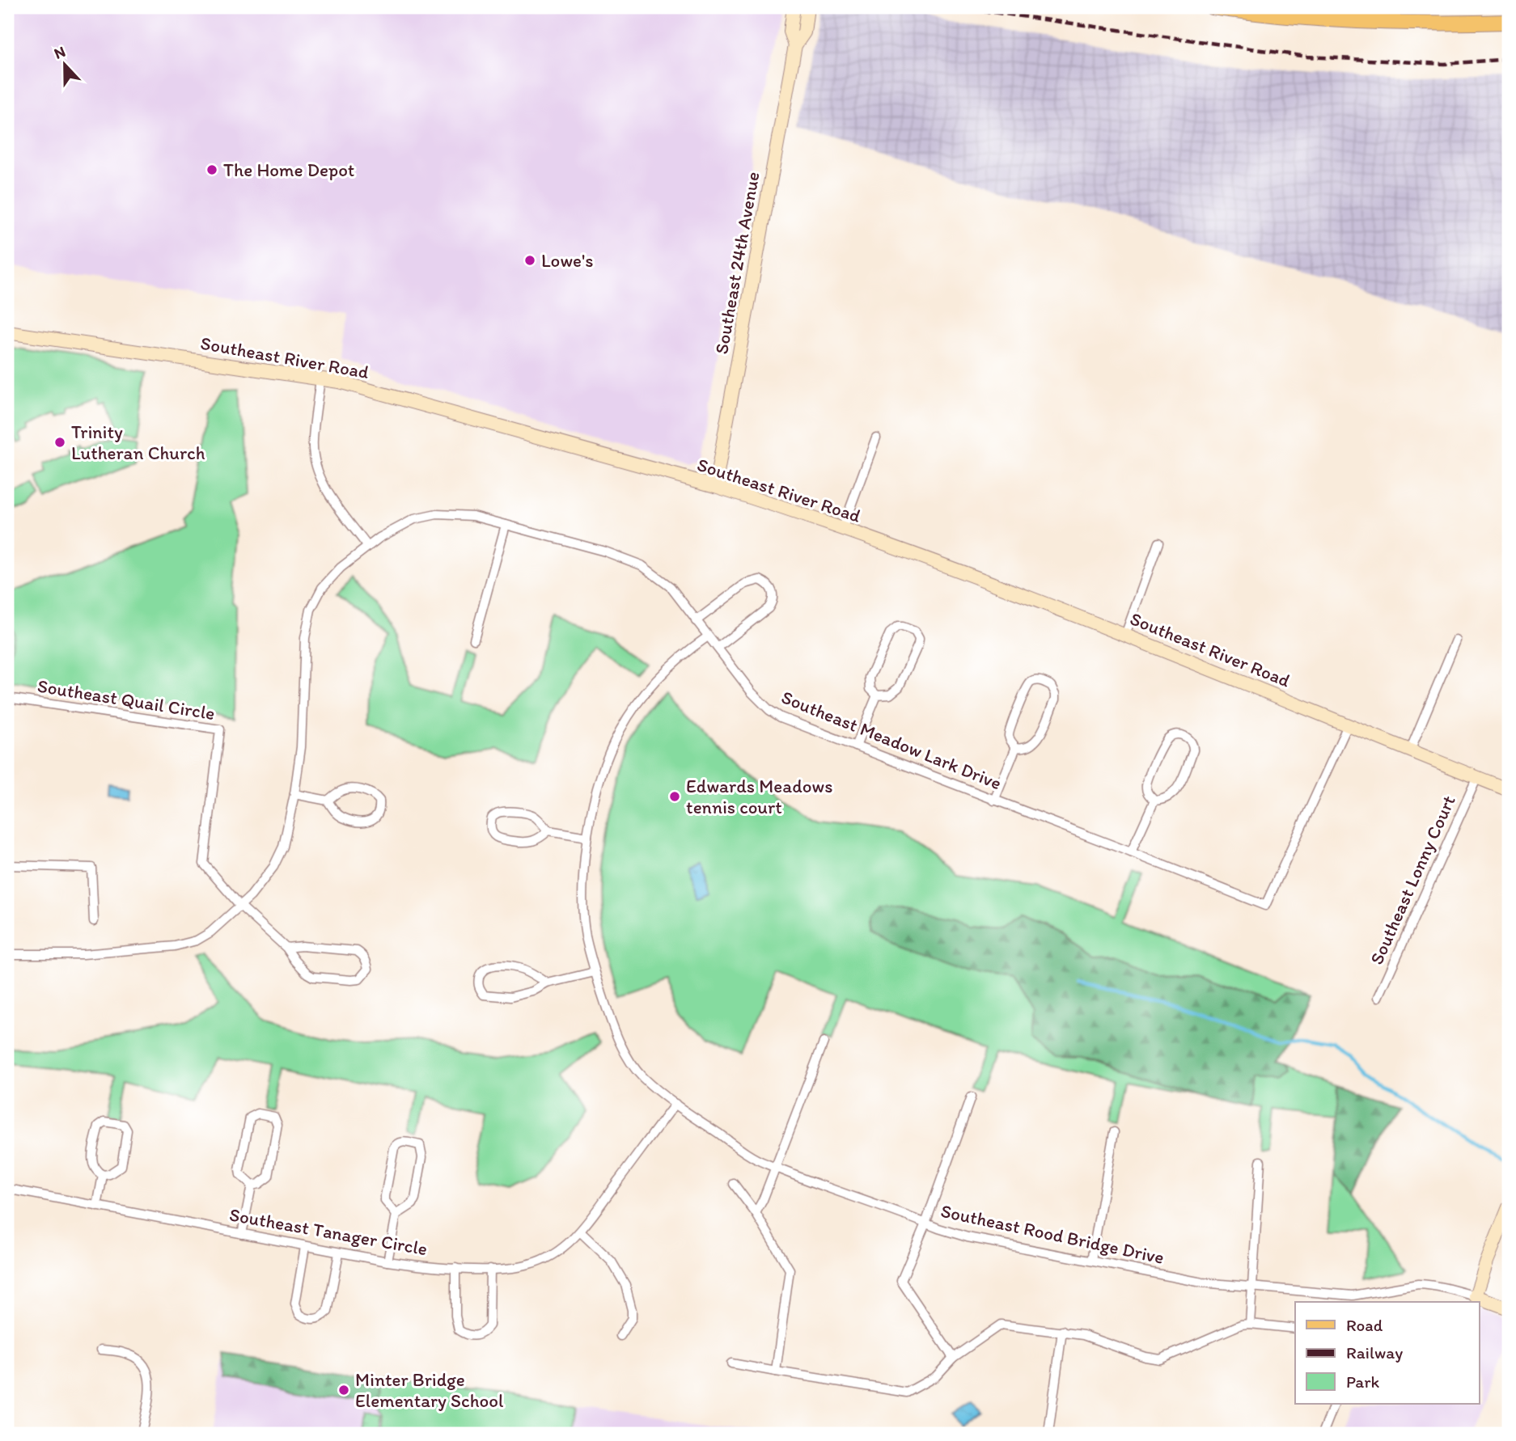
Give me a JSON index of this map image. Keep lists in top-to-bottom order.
{
  "streets": {
    "main road": ["Southeast 24th Avenue", "Southeast River Road"],
    "street": [
      "Southeast Quail Circle",
      "Southeast Meadow Lark Drive",
      "Southeast Lonny Court",
      "Southeast Tanager Circle",
      "Southeast Rood Bridge Drive"
    ]
  },
  "crossings": [
    ["Southeast 24th Avenue", "Southeast River Road"],
    ["Southeast River Road", "Southeast Meadow Lark Drive"],
    ["Southeast River Road", "Southeast Lonny Court"],
    ["Southeast Quail Circle", "Southeast Meadow Lark Drive"],
    ["Southeast Meadow Lark Drive", "Southeast Rood Bridge Drive"],
    ["Southeast Tanager Circle", "Southeast Rood Bridge Drive"]
  ],
  "places": [
    "The Home Depot",
    "Lowe's",
    "Trinity Lutheran Church",
    "Edwards Meadows tennis court",
    "Minter Bridge Elementary School"
  ],
  "legend": ["Road", "Railway", "Park"],
  "north": "top"
}
